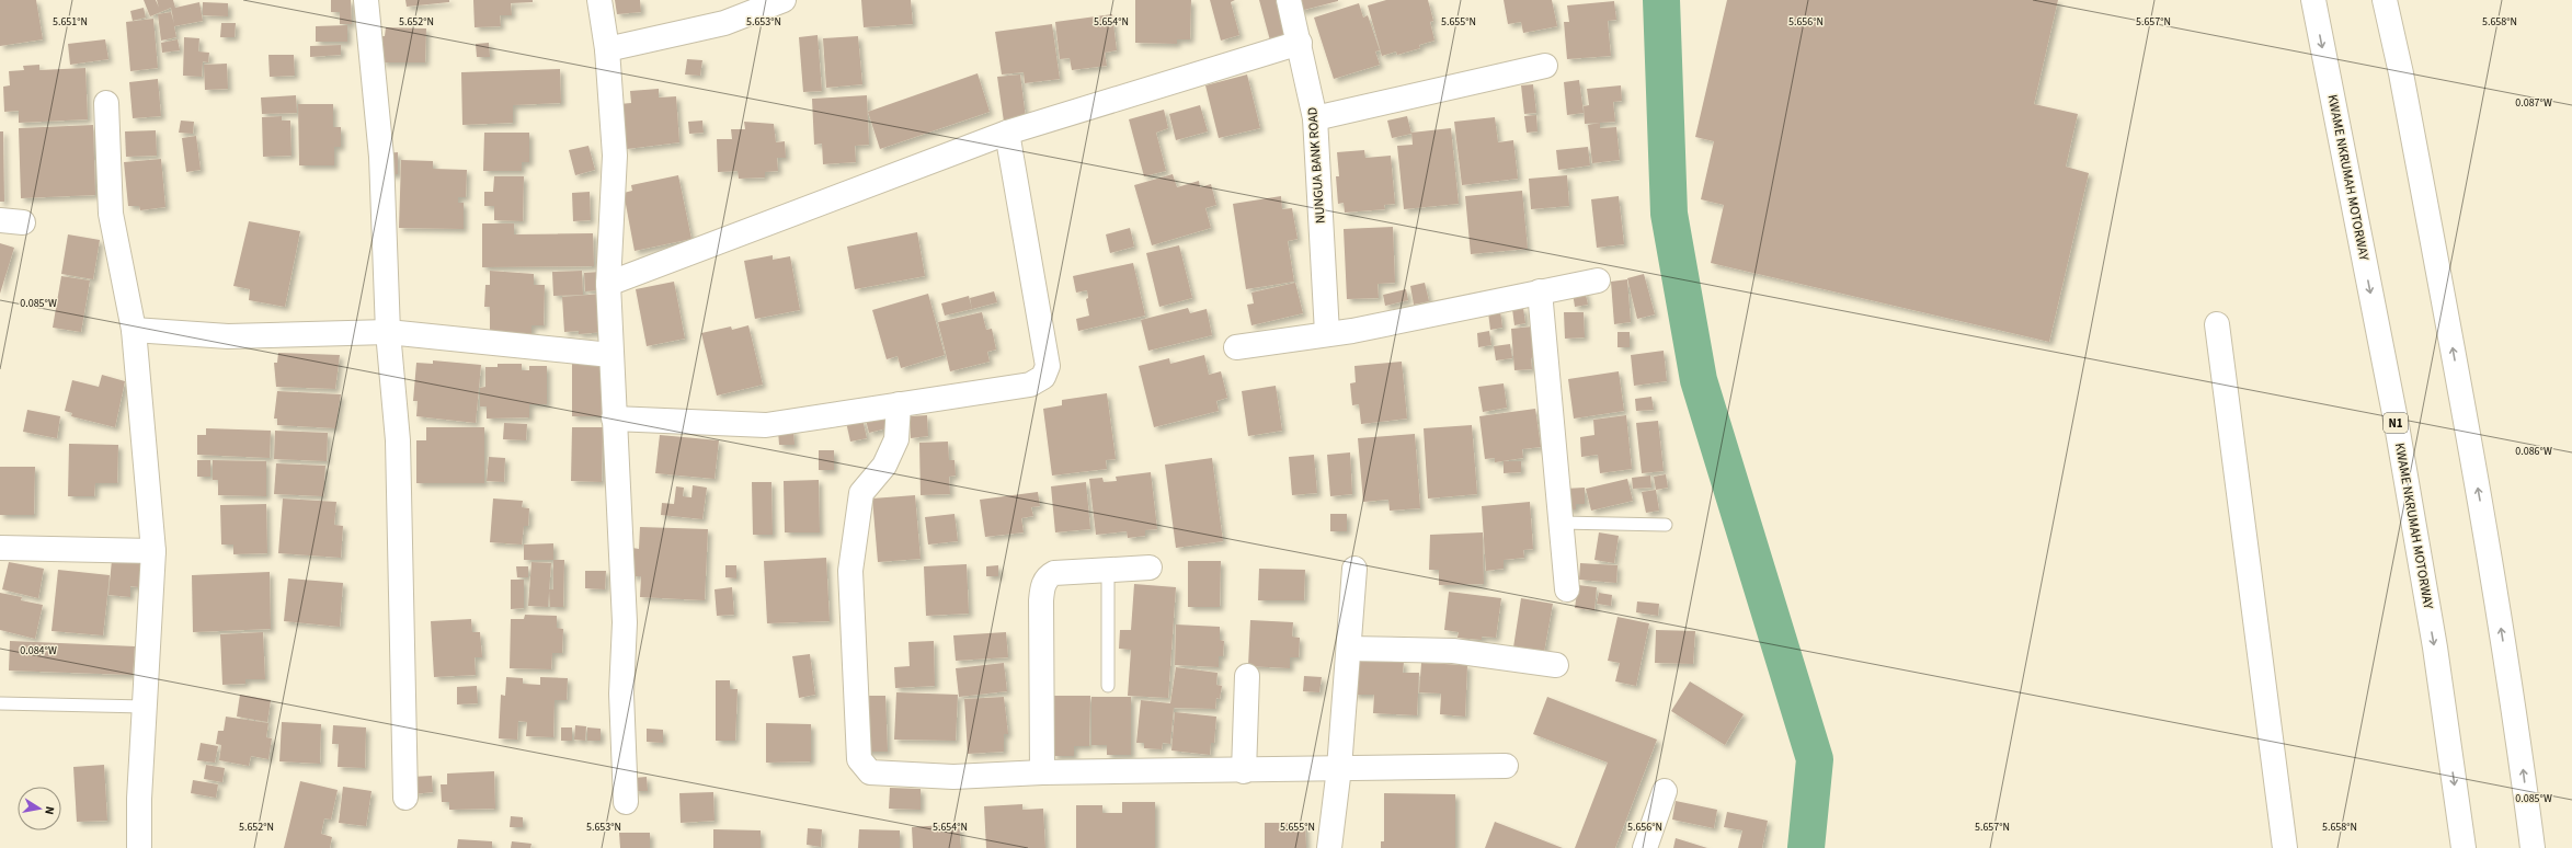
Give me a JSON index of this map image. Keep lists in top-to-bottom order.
{
  "streets": {
    "main road": ["NUNGUA BANK ROAD", "KWAME NKRUMAH MOTORWAY", "N1"]
  },
  "north": "right",
  "coordinates": [
    "5.651°N",
    "5.652°N",
    "5.653°N",
    "5.654°N",
    "5.655°N",
    "5.656°N",
    "5.657°N",
    "5.658°N",
    "0.087°W",
    "0.085°W",
    "0.086°W",
    "0.084°W"
  ]
}
